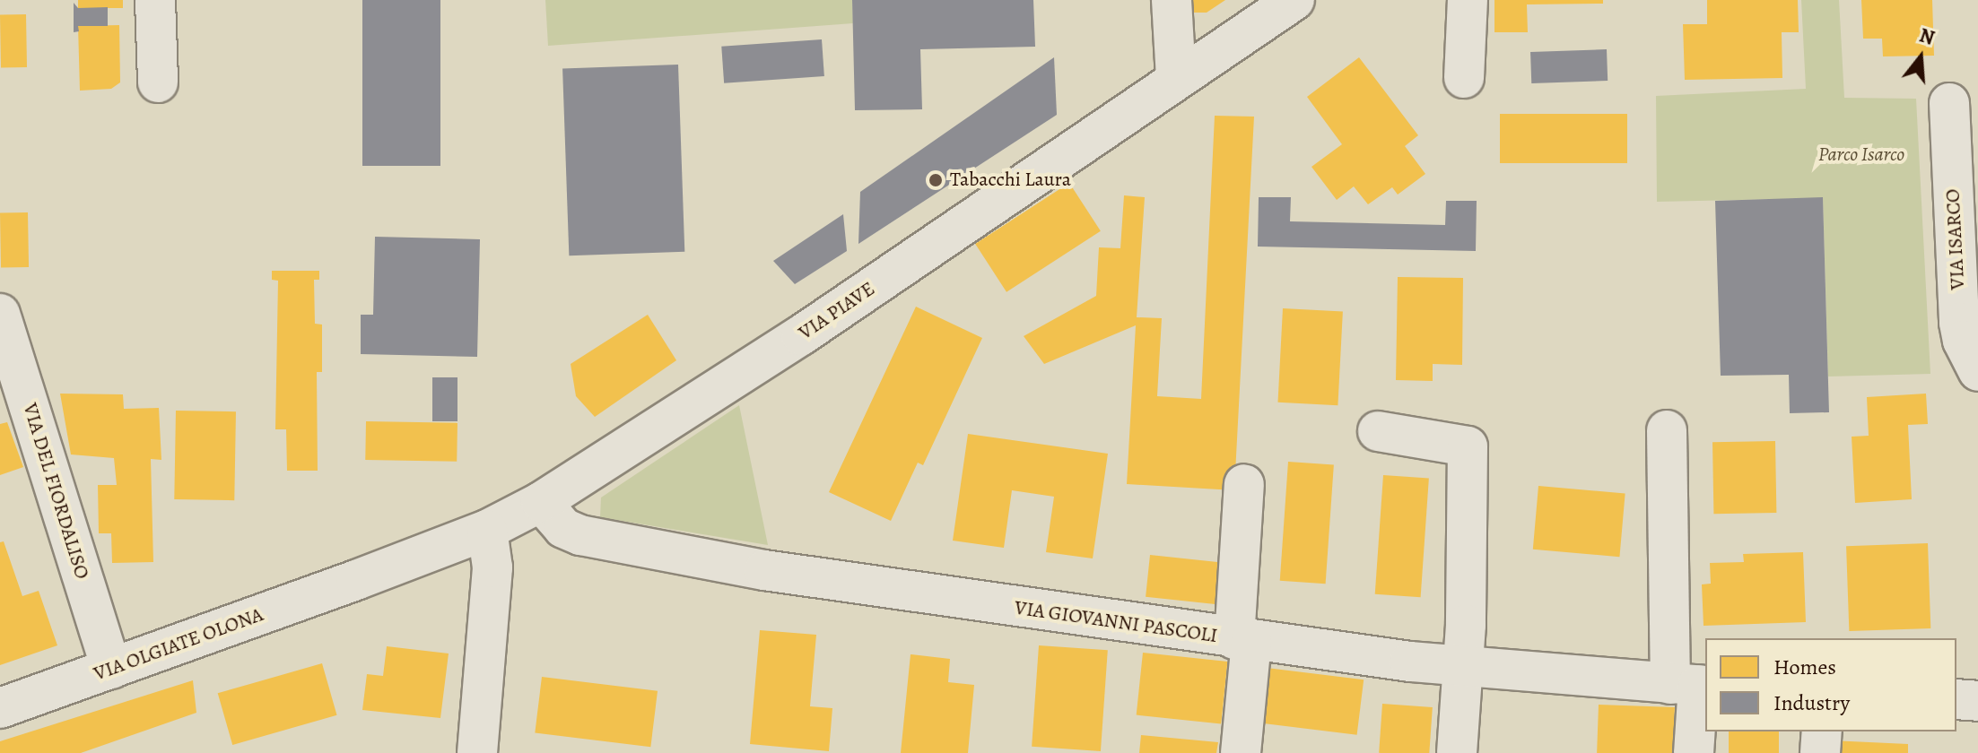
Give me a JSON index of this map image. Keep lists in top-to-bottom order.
{
  "streets": {
    "street": [
      "VIA ISARCO",
      "VIA PIAVE",
      "VIA DEL FIORDALISO",
      "VIA GIOVANNI PASCOLI",
      "VIA OLGIATE OLONA"
    ]
  },
  "crossings": [
    ["VIA PIAVE", "VIA GIOVANNI PASCOLI"],
    ["VIA PIAVE", "VIA OLGIATE OLONA"],
    ["VIA DEL FIORDALISO", "VIA OLGIATE OLONA"]
  ],
  "parks": ["Parco Isarco"],
  "places": ["Tabacchi Laura"],
  "legend": ["Homes", "Industry"],
  "north": "top"
}
